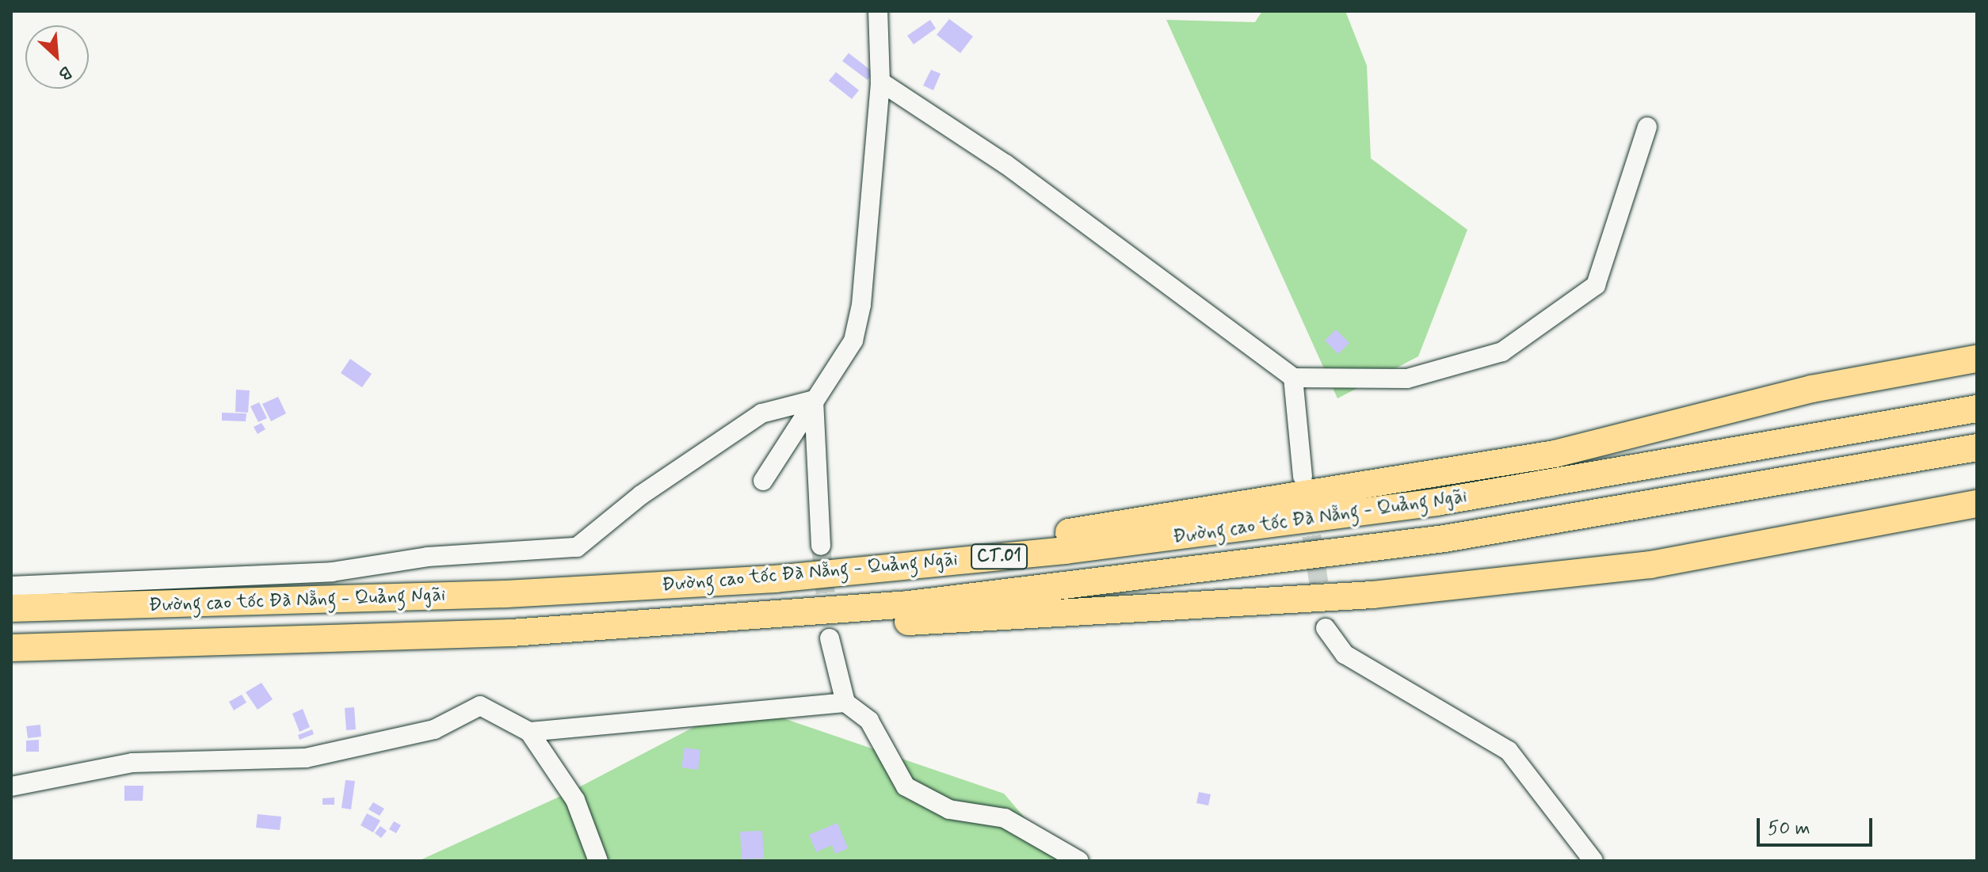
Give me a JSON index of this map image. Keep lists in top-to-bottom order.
{
  "streets": {
    "highway": ["Đường cao tốc Đà Nẵng - Quảng Ngãi", "CT.01"]
  },
  "scale_bar": "50 m",
  "north": "bottom right"
}
